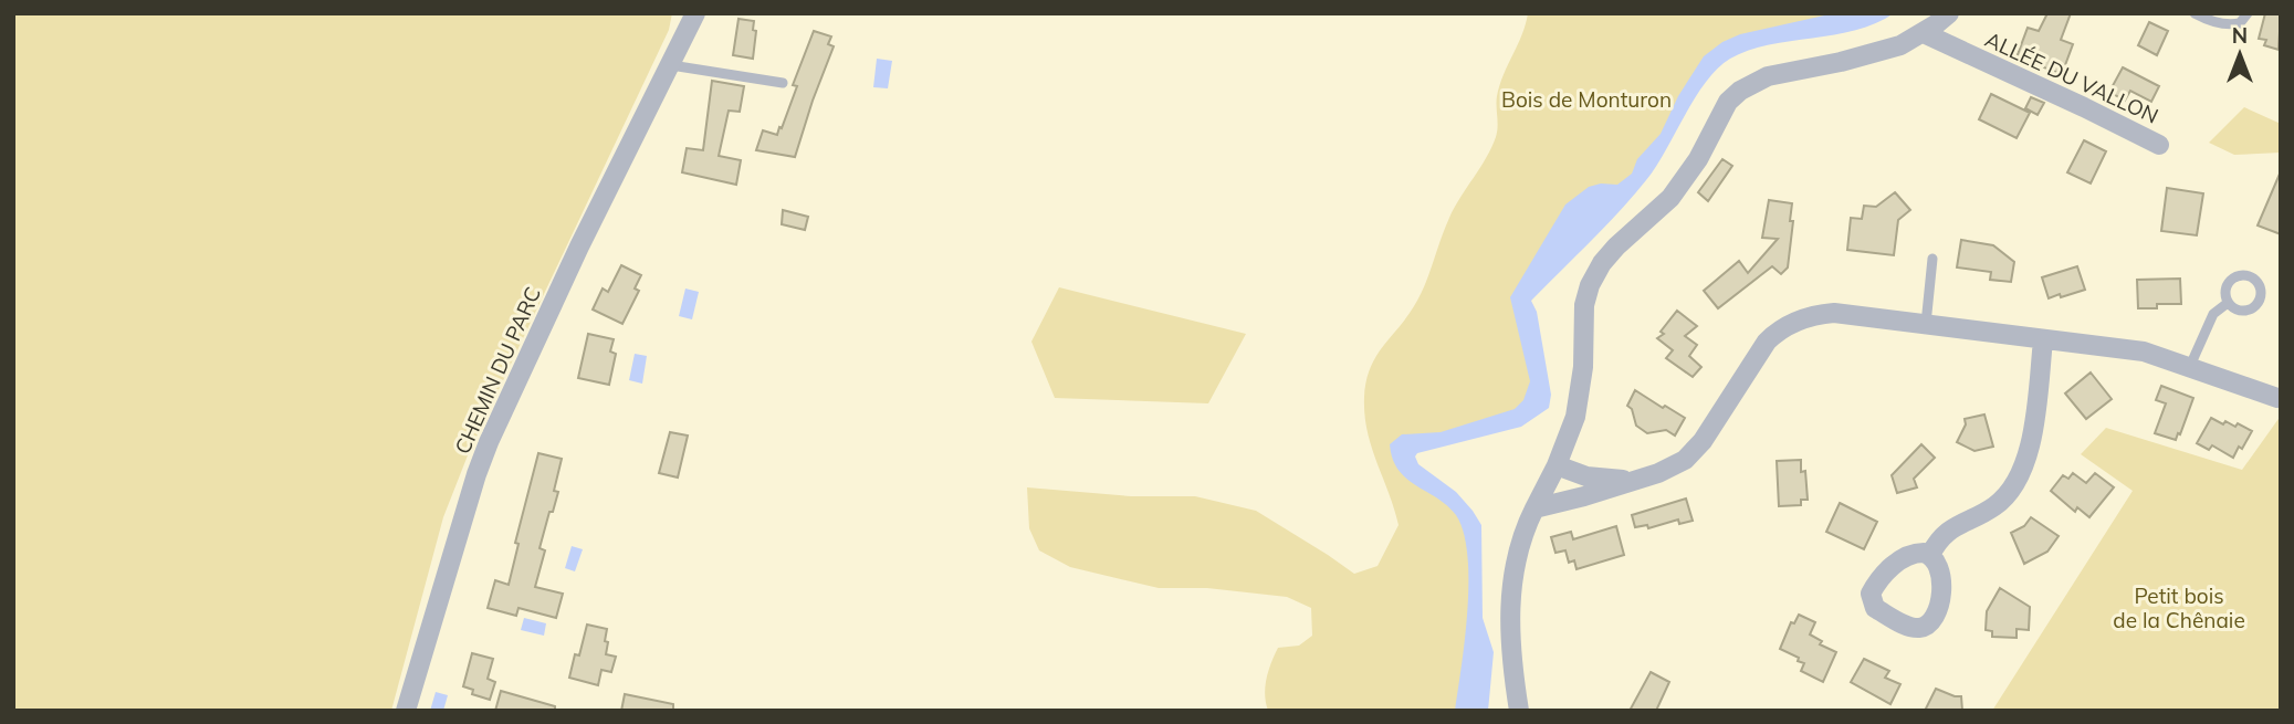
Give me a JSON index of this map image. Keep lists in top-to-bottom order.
{
  "streets": {
    "street": ["ALLÉE DU VALLON", "CHEMIN DU PARC"]
  },
  "parks": ["Bois de Monturon", "Petit bois de la Chênaie"],
  "north": "top"
}
